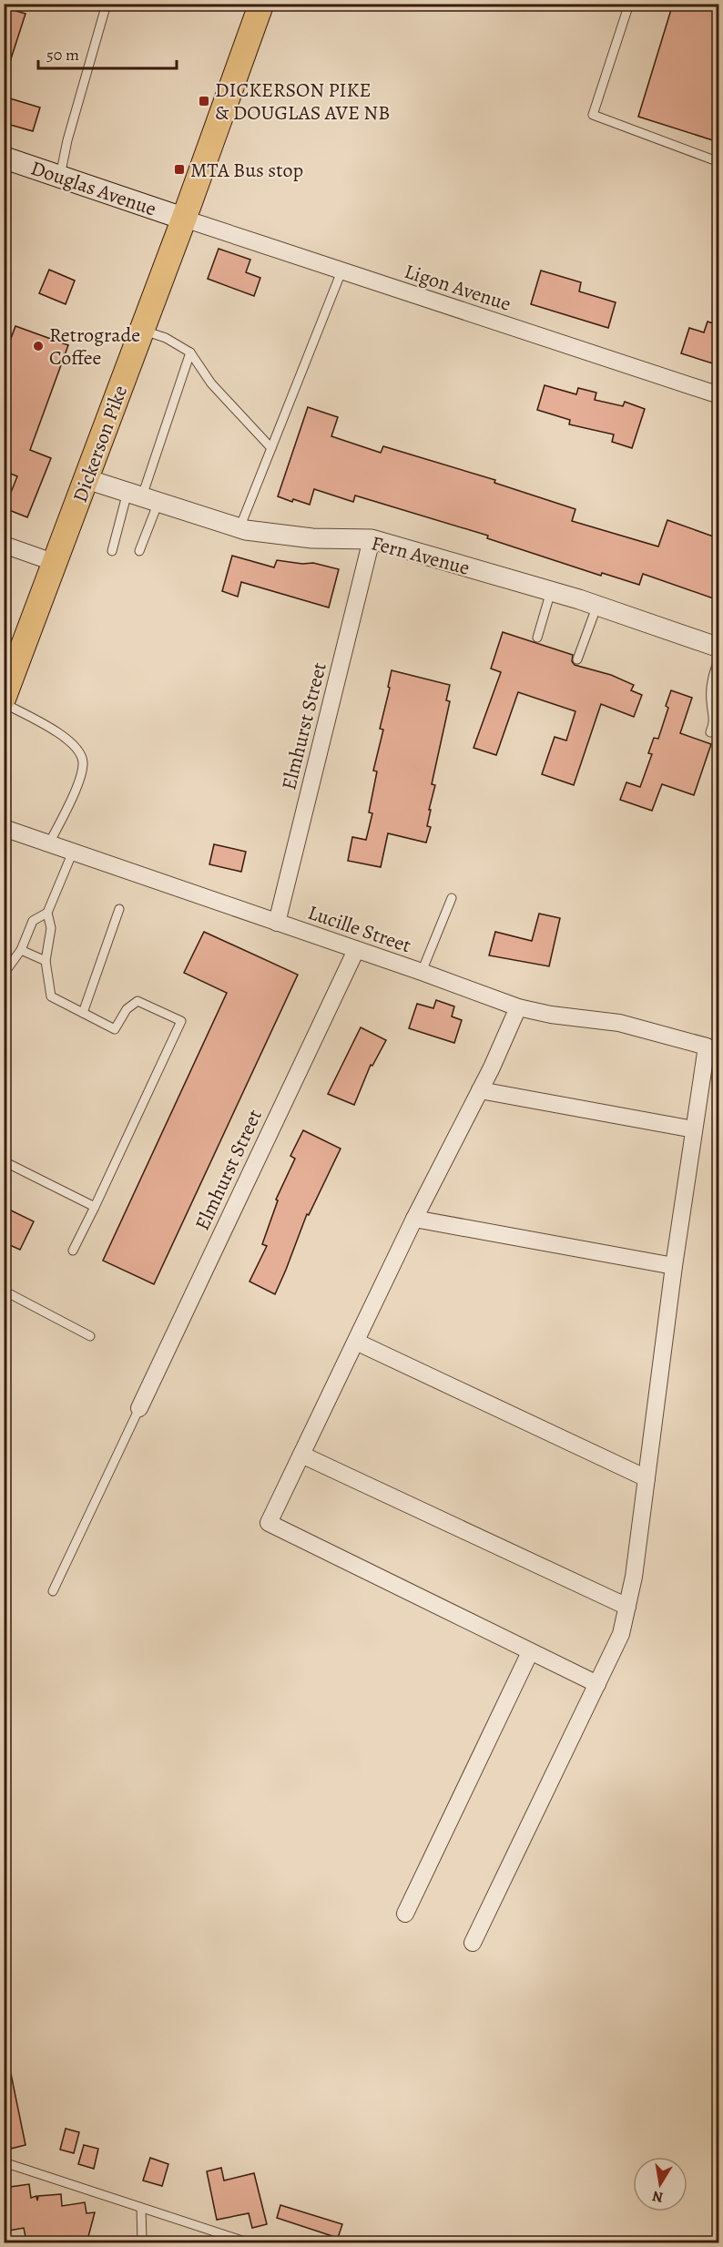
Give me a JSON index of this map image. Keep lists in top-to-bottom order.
{
  "streets": {
    "main road": ["Douglas Avenue", "Dickerson Pike"],
    "street": [
      "Ligon Avenue",
      "Fern Avenue",
      "Elmhurst Street",
      "Lucille Street"
    ]
  },
  "crossings": [
    ["Douglas Avenue", "Ligon Avenue"],
    ["Douglas Avenue", "Dickerson Pike"],
    ["Ligon Avenue", "Dickerson Pike"],
    ["Dickerson Pike", "Fern Avenue"],
    ["Fern Avenue", "Elmhurst Street"],
    ["Elmhurst Street", "Lucille Street"]
  ],
  "places": {
    "transit": ["DICKERSON PIKE & DOUGLAS AVE NB", "MTA Bus stop"],
    "other": ["Retrograde Coffee"]
  },
  "scale_bar": "50 m",
  "north": "bottom"
}
